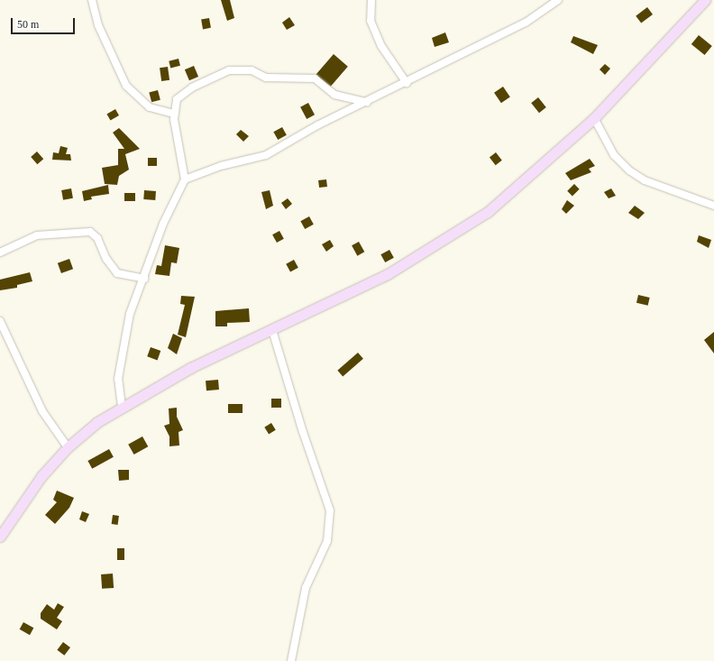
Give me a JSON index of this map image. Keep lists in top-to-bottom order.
{
  "scale_bar": "50 m"
}
